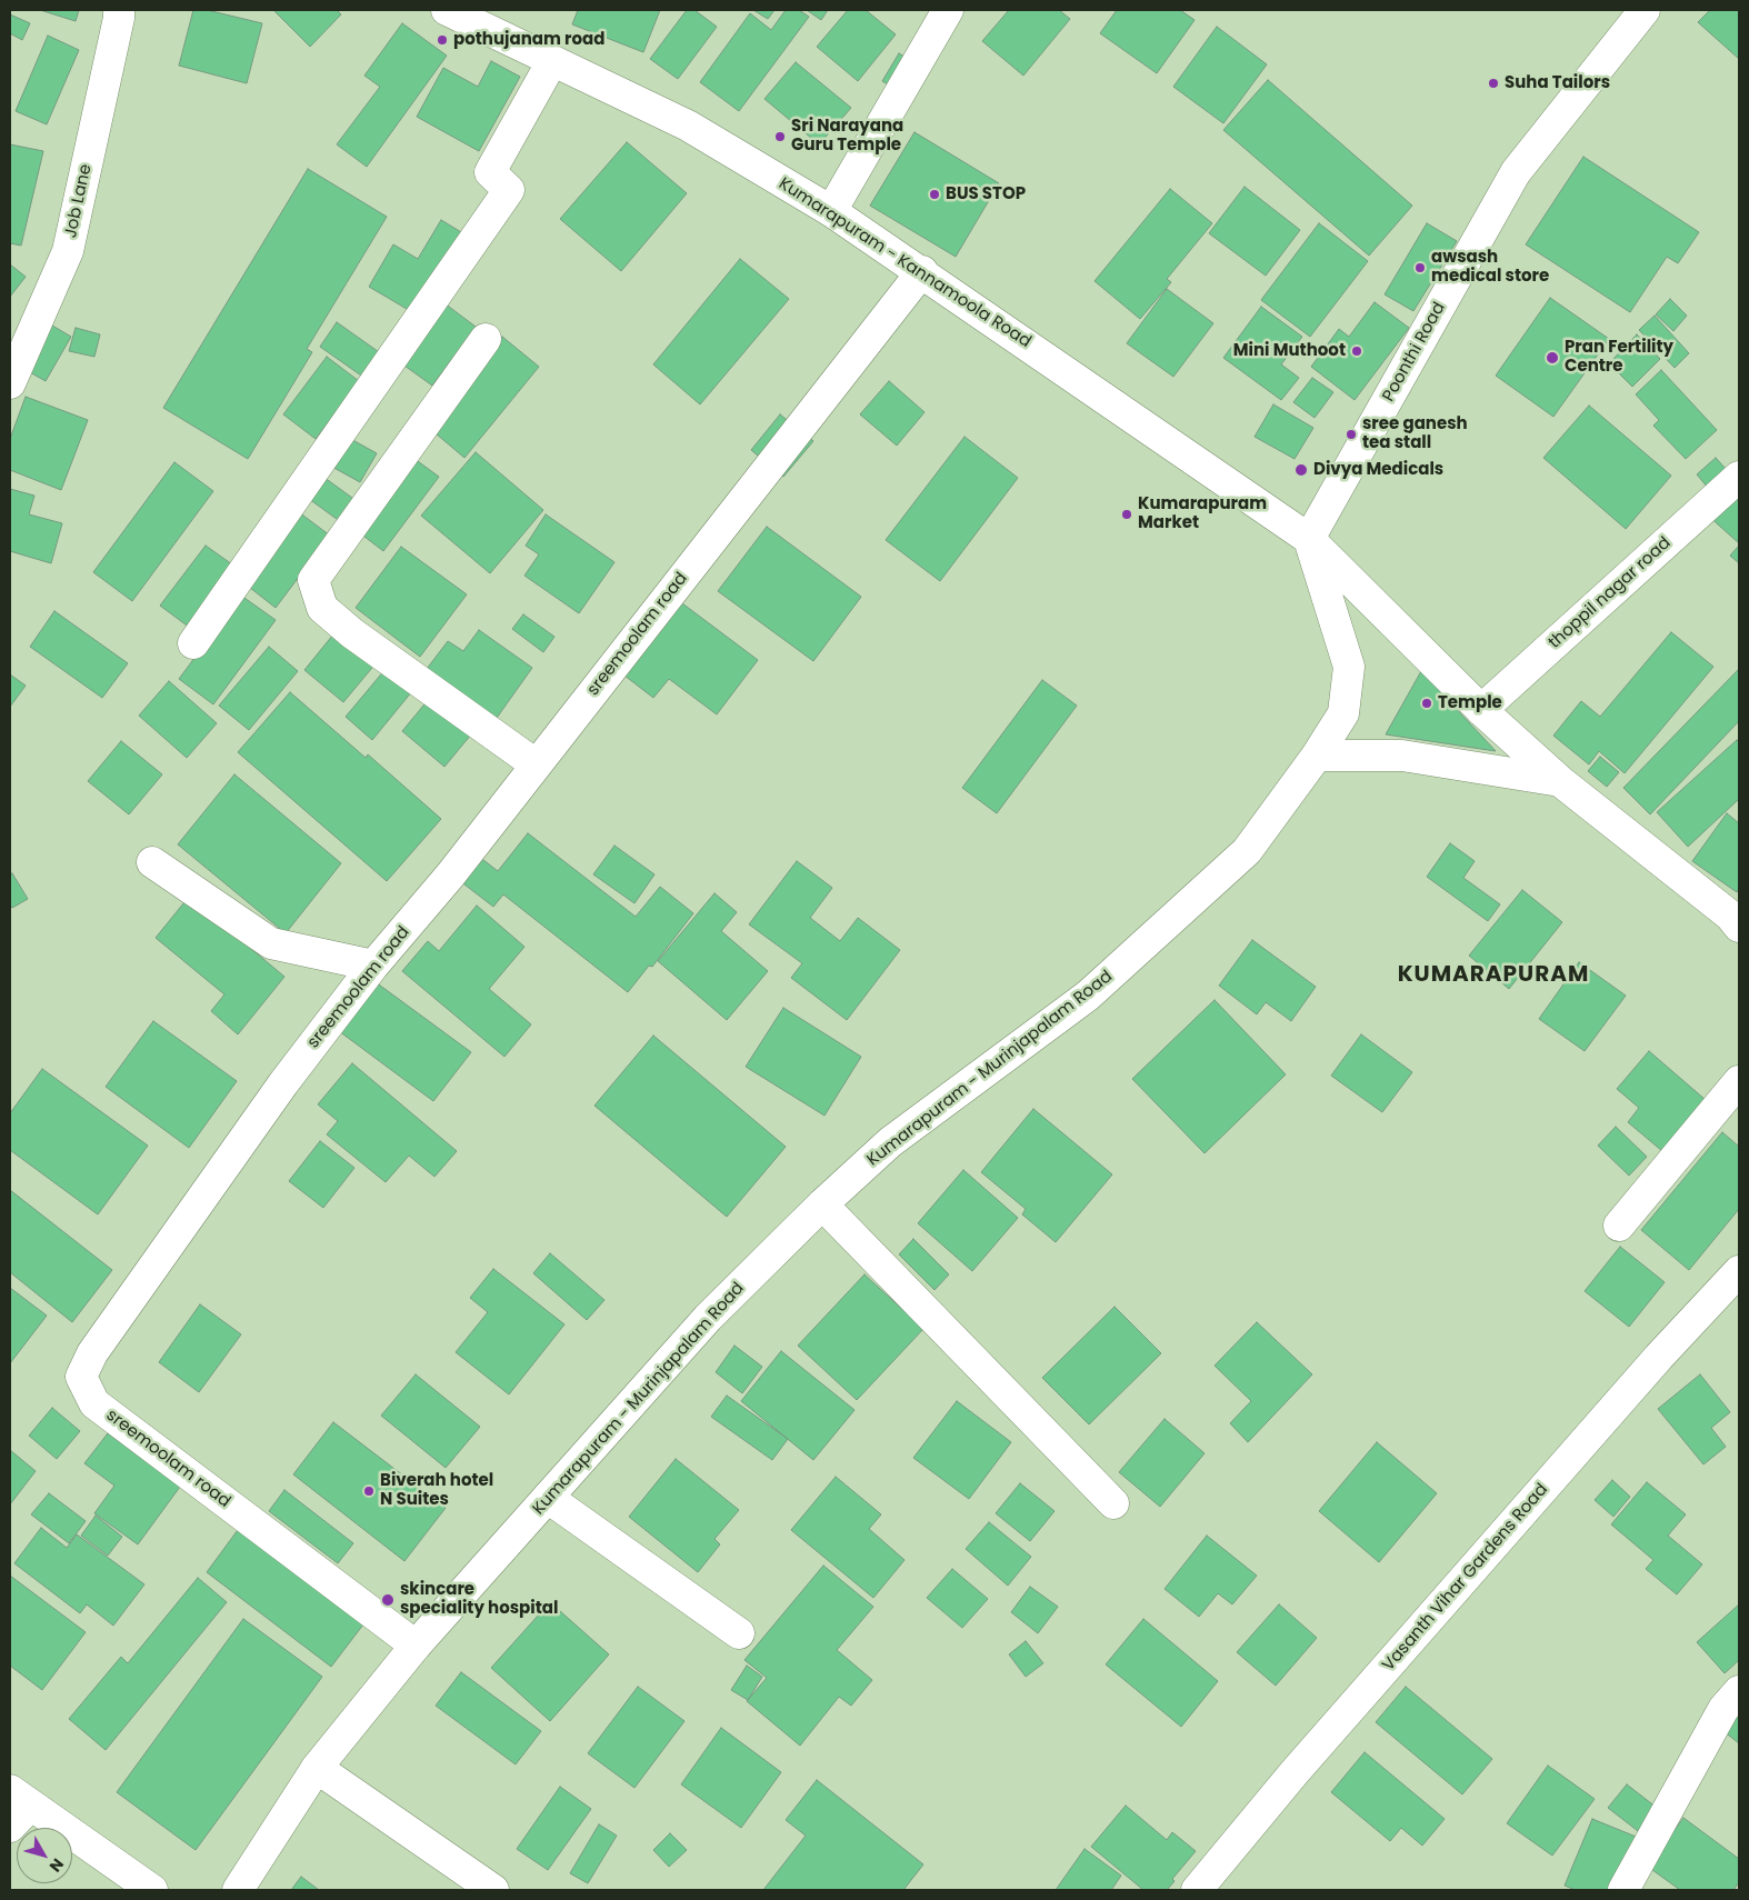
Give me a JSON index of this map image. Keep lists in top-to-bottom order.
{
  "streets": {
    "street": [
      "Job Lane",
      "Kumarapuram - Kannamoola Road",
      "Poonthi Road",
      "thoppil nagar road",
      "sreemoolam road",
      "Kumarapuram - Murinjapalam Road",
      "Vasanth Vihar Gardens Road"
    ]
  },
  "crossings": [
    ["Kumarapuram - Kannamoola Road", "Poonthi Road"],
    ["Kumarapuram - Kannamoola Road", "thoppil nagar road"],
    ["Kumarapuram - Kannamoola Road", "sreemoolam road"],
    ["Kumarapuram - Kannamoola Road", "Kumarapuram - Murinjapalam Road"],
    ["Poonthi Road", "Kumarapuram - Murinjapalam Road"],
    ["sreemoolam road", "Kumarapuram - Murinjapalam Road"]
  ],
  "districts": ["KUMARAPURAM"],
  "places": [
    "pothujanam road",
    "Suha Tailors",
    "Sri Narayana Guru Temple",
    "BUS STOP",
    "awsash medical store",
    "Mini Muthoot",
    "Pran Fertility Centre",
    "sree ganesh tea stall",
    "Divya Medicals",
    "Kumarapuram Market",
    "Temple",
    "Biverah hotel N Suites",
    "skincare speciality hospital"
  ],
  "north": "bottom right"
}
